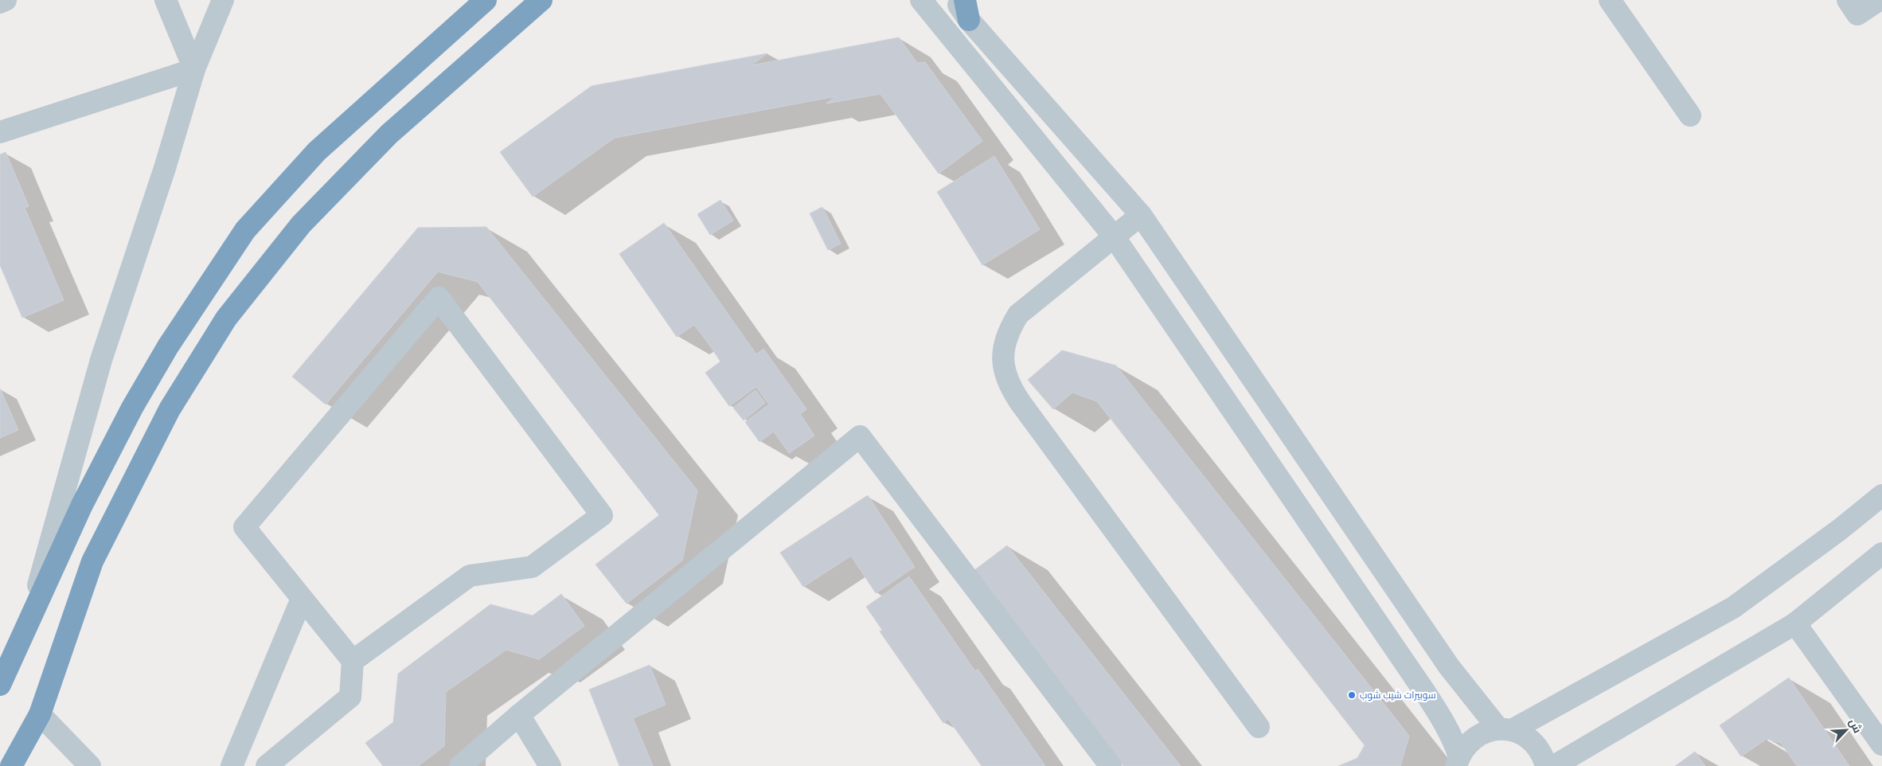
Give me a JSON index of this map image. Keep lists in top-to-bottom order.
{
  "places": ["سوبيرات شيب شوب"],
  "north": "top right"
}
